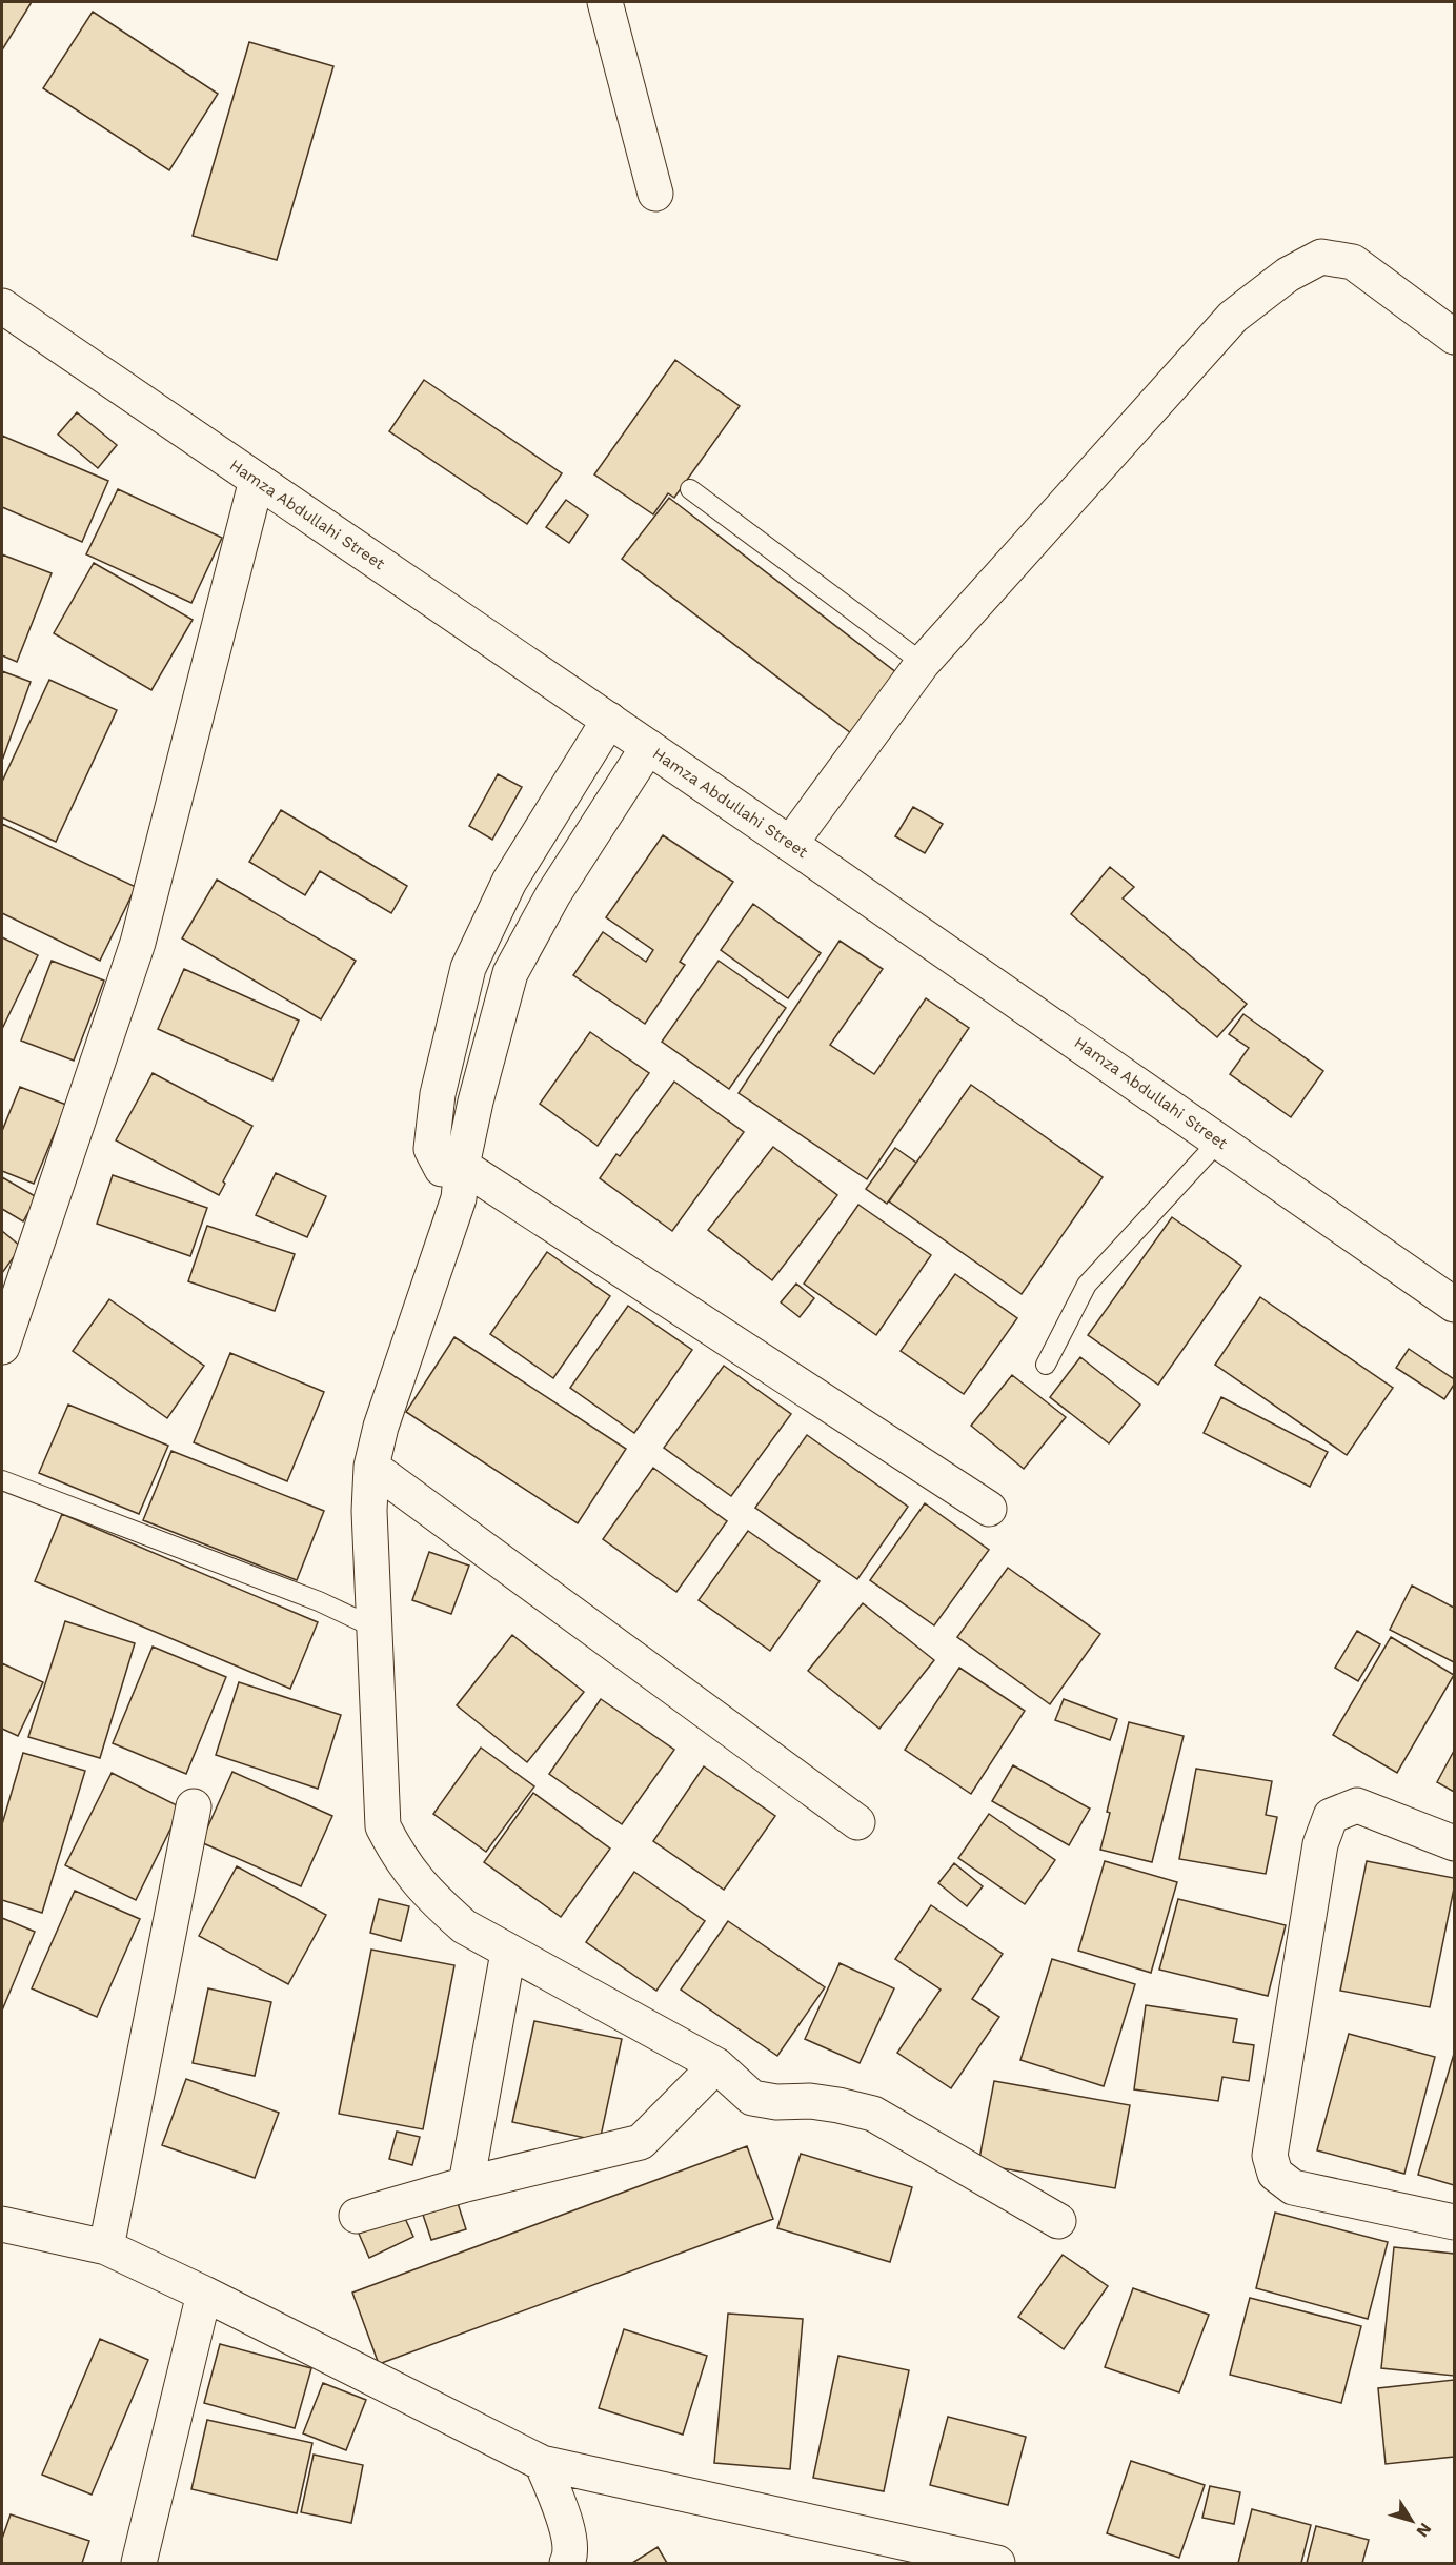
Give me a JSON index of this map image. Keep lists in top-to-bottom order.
{
  "streets": {
    "street": ["Hamza Abdullahi Street"]
  },
  "north": "bottom right"
}
